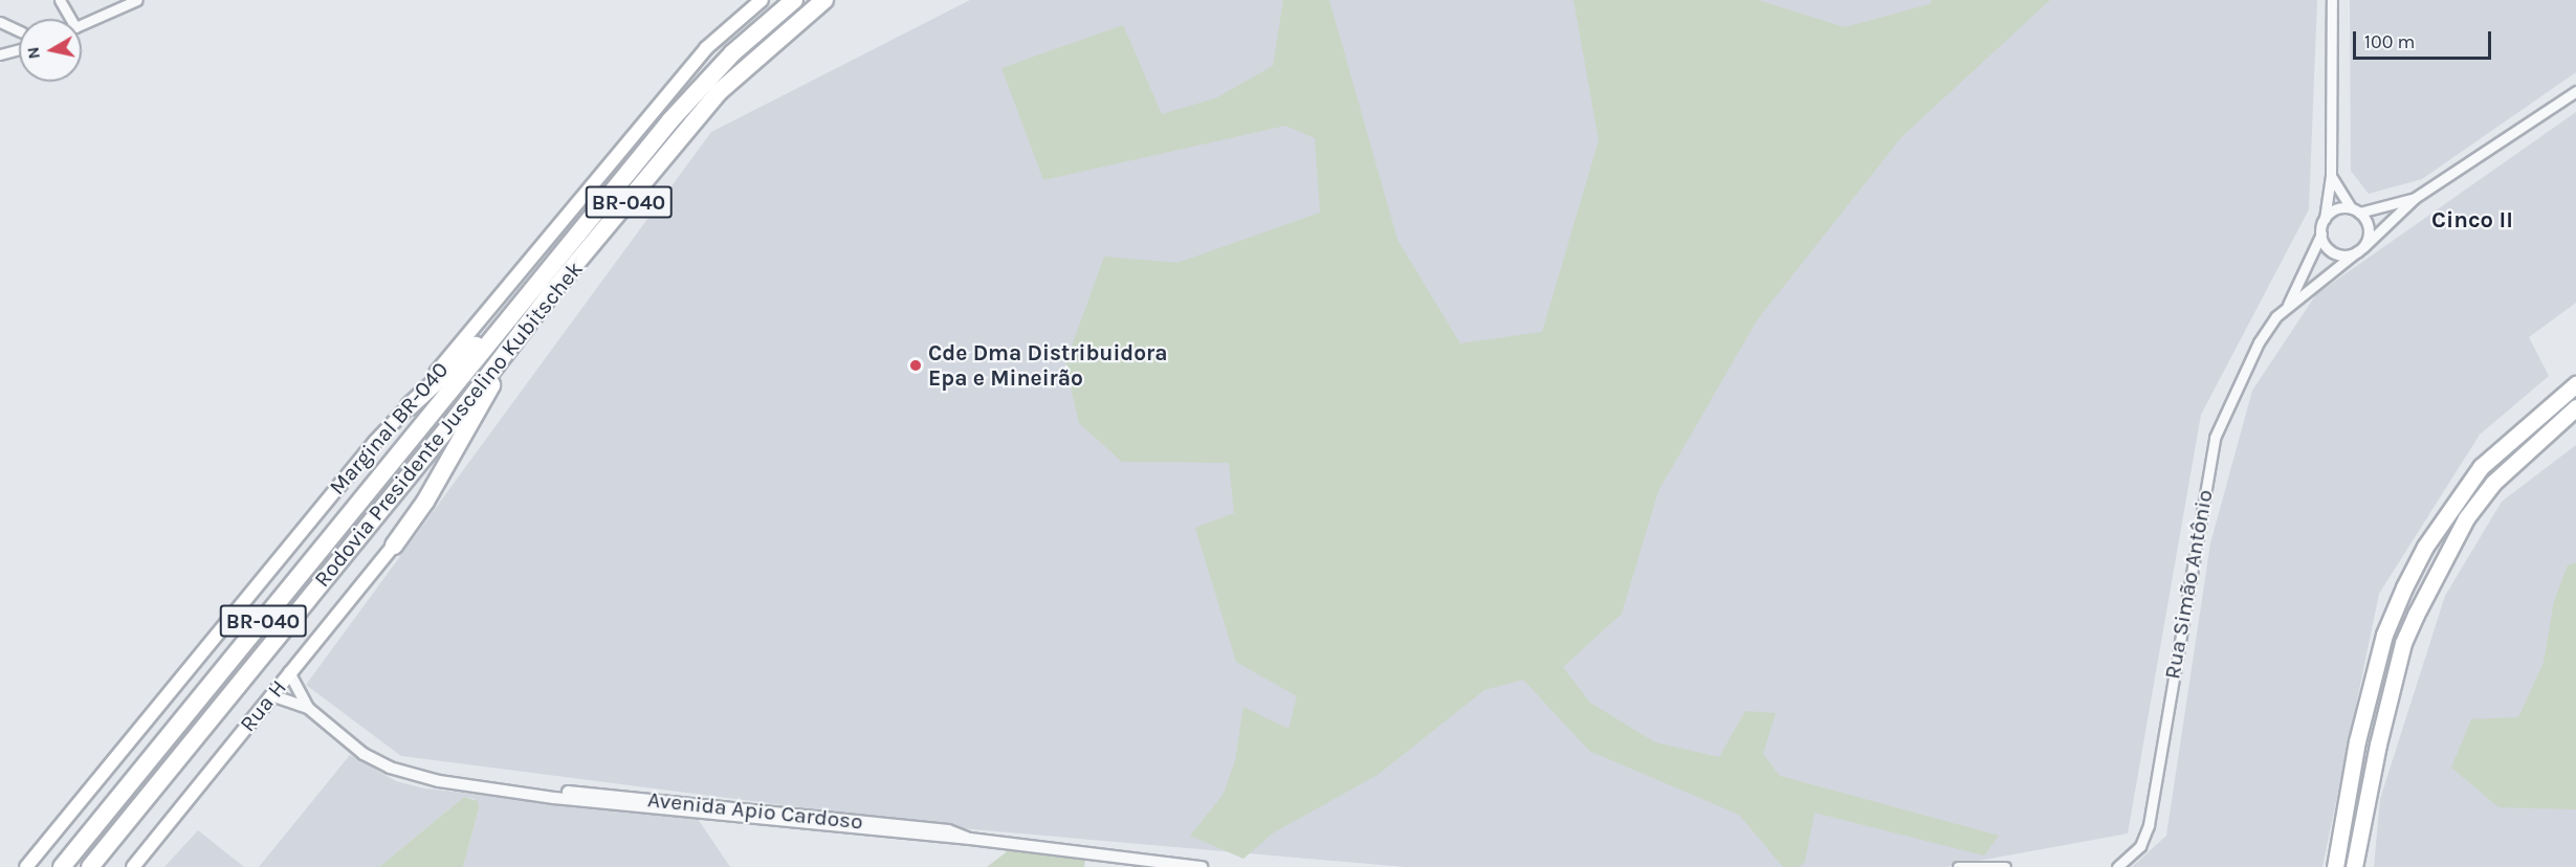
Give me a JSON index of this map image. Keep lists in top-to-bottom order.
{
  "streets": {
    "highway": ["BR-040", "Rodovia Presidente Juscelino Kubitschek"],
    "main road": ["Marginal BR-040", "Rua H"],
    "street": ["Rua Simão Antônio", "Avenida Apio Cardoso"]
  },
  "crossings": [
    ["Rua H", "Avenida Apio Cardoso"]
  ],
  "districts": ["Cinco II"],
  "places": ["Cde Dma Distribuidora Epa e Mineirão"],
  "scale_bar": "100 m",
  "north": "left"
}
